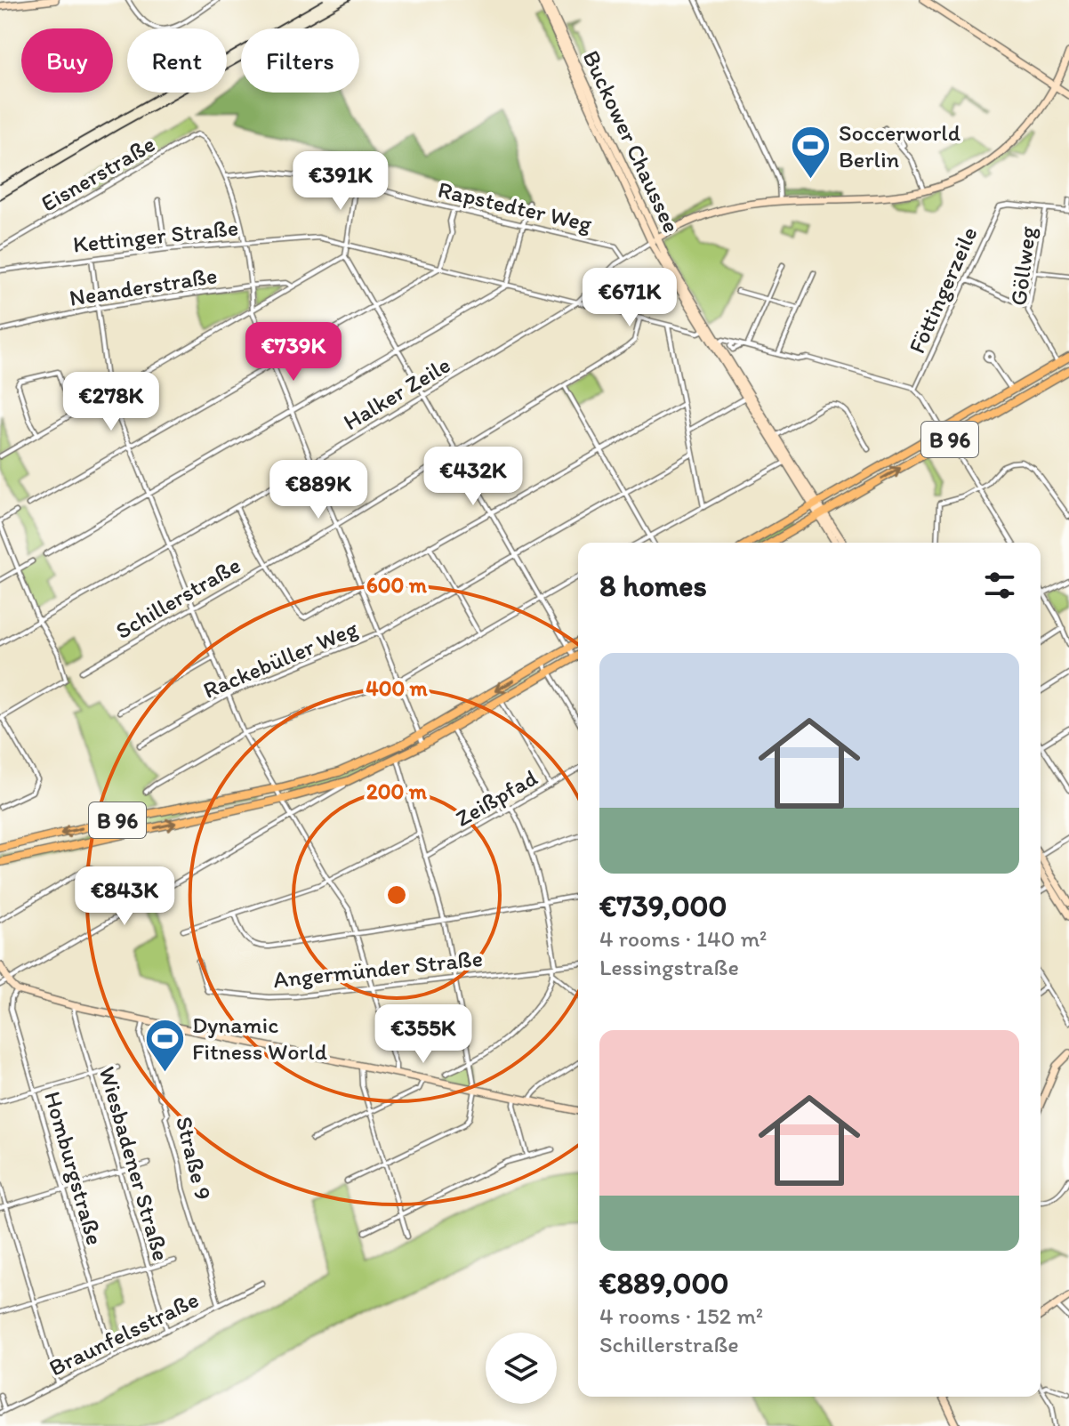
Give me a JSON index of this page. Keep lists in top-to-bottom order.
{
  "streets": {
    "main road": ["B 96"],
    "street": [
      "Buckower Chaussee",
      "Eisnerstraße",
      "Rapstedter Weg",
      "Kettinger Straße",
      "Göllweg",
      "Neanderstraße",
      "Föttingerzeile",
      "Halker Zeile",
      "Schillerstraße",
      "Rackebüller Weg",
      "Zeißpfad",
      "Angermünder Straße",
      "Straße 9",
      "Wiesbadener Straße",
      "Homburgstraße",
      "Braunfelsstraße"
    ]
  },
  "crossings": [
    ["Buckower Chaussee", "Kettinger Straße"],
    ["Buckower Chaussee", "Halker Zeile"],
    ["Buckower Chaussee", "B 96"],
    ["Eisnerstraße", "Rapstedter Weg"],
    ["Rapstedter Weg", "Halker Zeile"],
    ["Kettinger Straße", "Halker Zeile"],
    ["Kettinger Straße", "Schillerstraße"],
    ["Göllweg", "Föttingerzeile"],
    ["Göllweg", "B 96"],
    ["Straße 9", "Braunfelsstraße"],
    ["Wiesbadener Straße", "Braunfelsstraße"],
    ["Homburgstraße", "Braunfelsstraße"]
  ],
  "places": {
    "sports": ["Soccerworld Berlin", "Dynamic Fitness World"]
  },
  "page": {
    "chip": ["Buy", "Rent", "Filters"],
    "price": [
      "€391K",
      "€671K",
      "€739K",
      "€278K",
      "€432K",
      "€889K",
      "€843K",
      "€355K"
    ],
    "heading": "8 homes",
    "list": [
      {
        "name": "€739,000",
        "note": "4 rooms · 140 m² · Lessingstraße"
      },
      {
        "name": "€889,000",
        "note": "4 rooms · 152 m² · Schillerstraße"
      }
    ]
  },
  "rings": ["600 m", "400 m", "200 m"]
}
